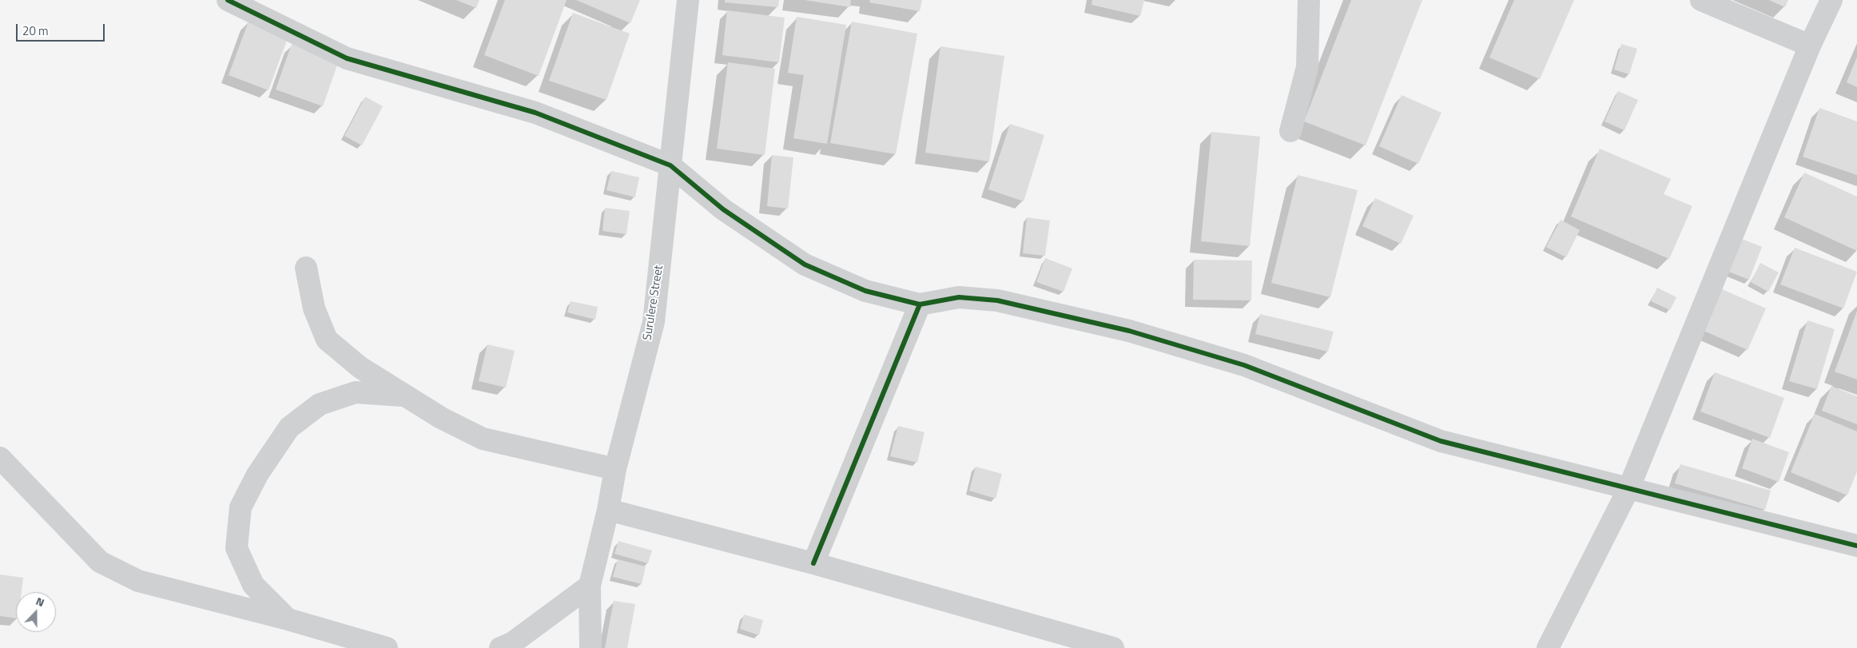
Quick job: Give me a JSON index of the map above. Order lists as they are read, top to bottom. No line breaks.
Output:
{"streets":{"street":["Surulere Street"]},"scale_bar":"20 m","north":"top"}
